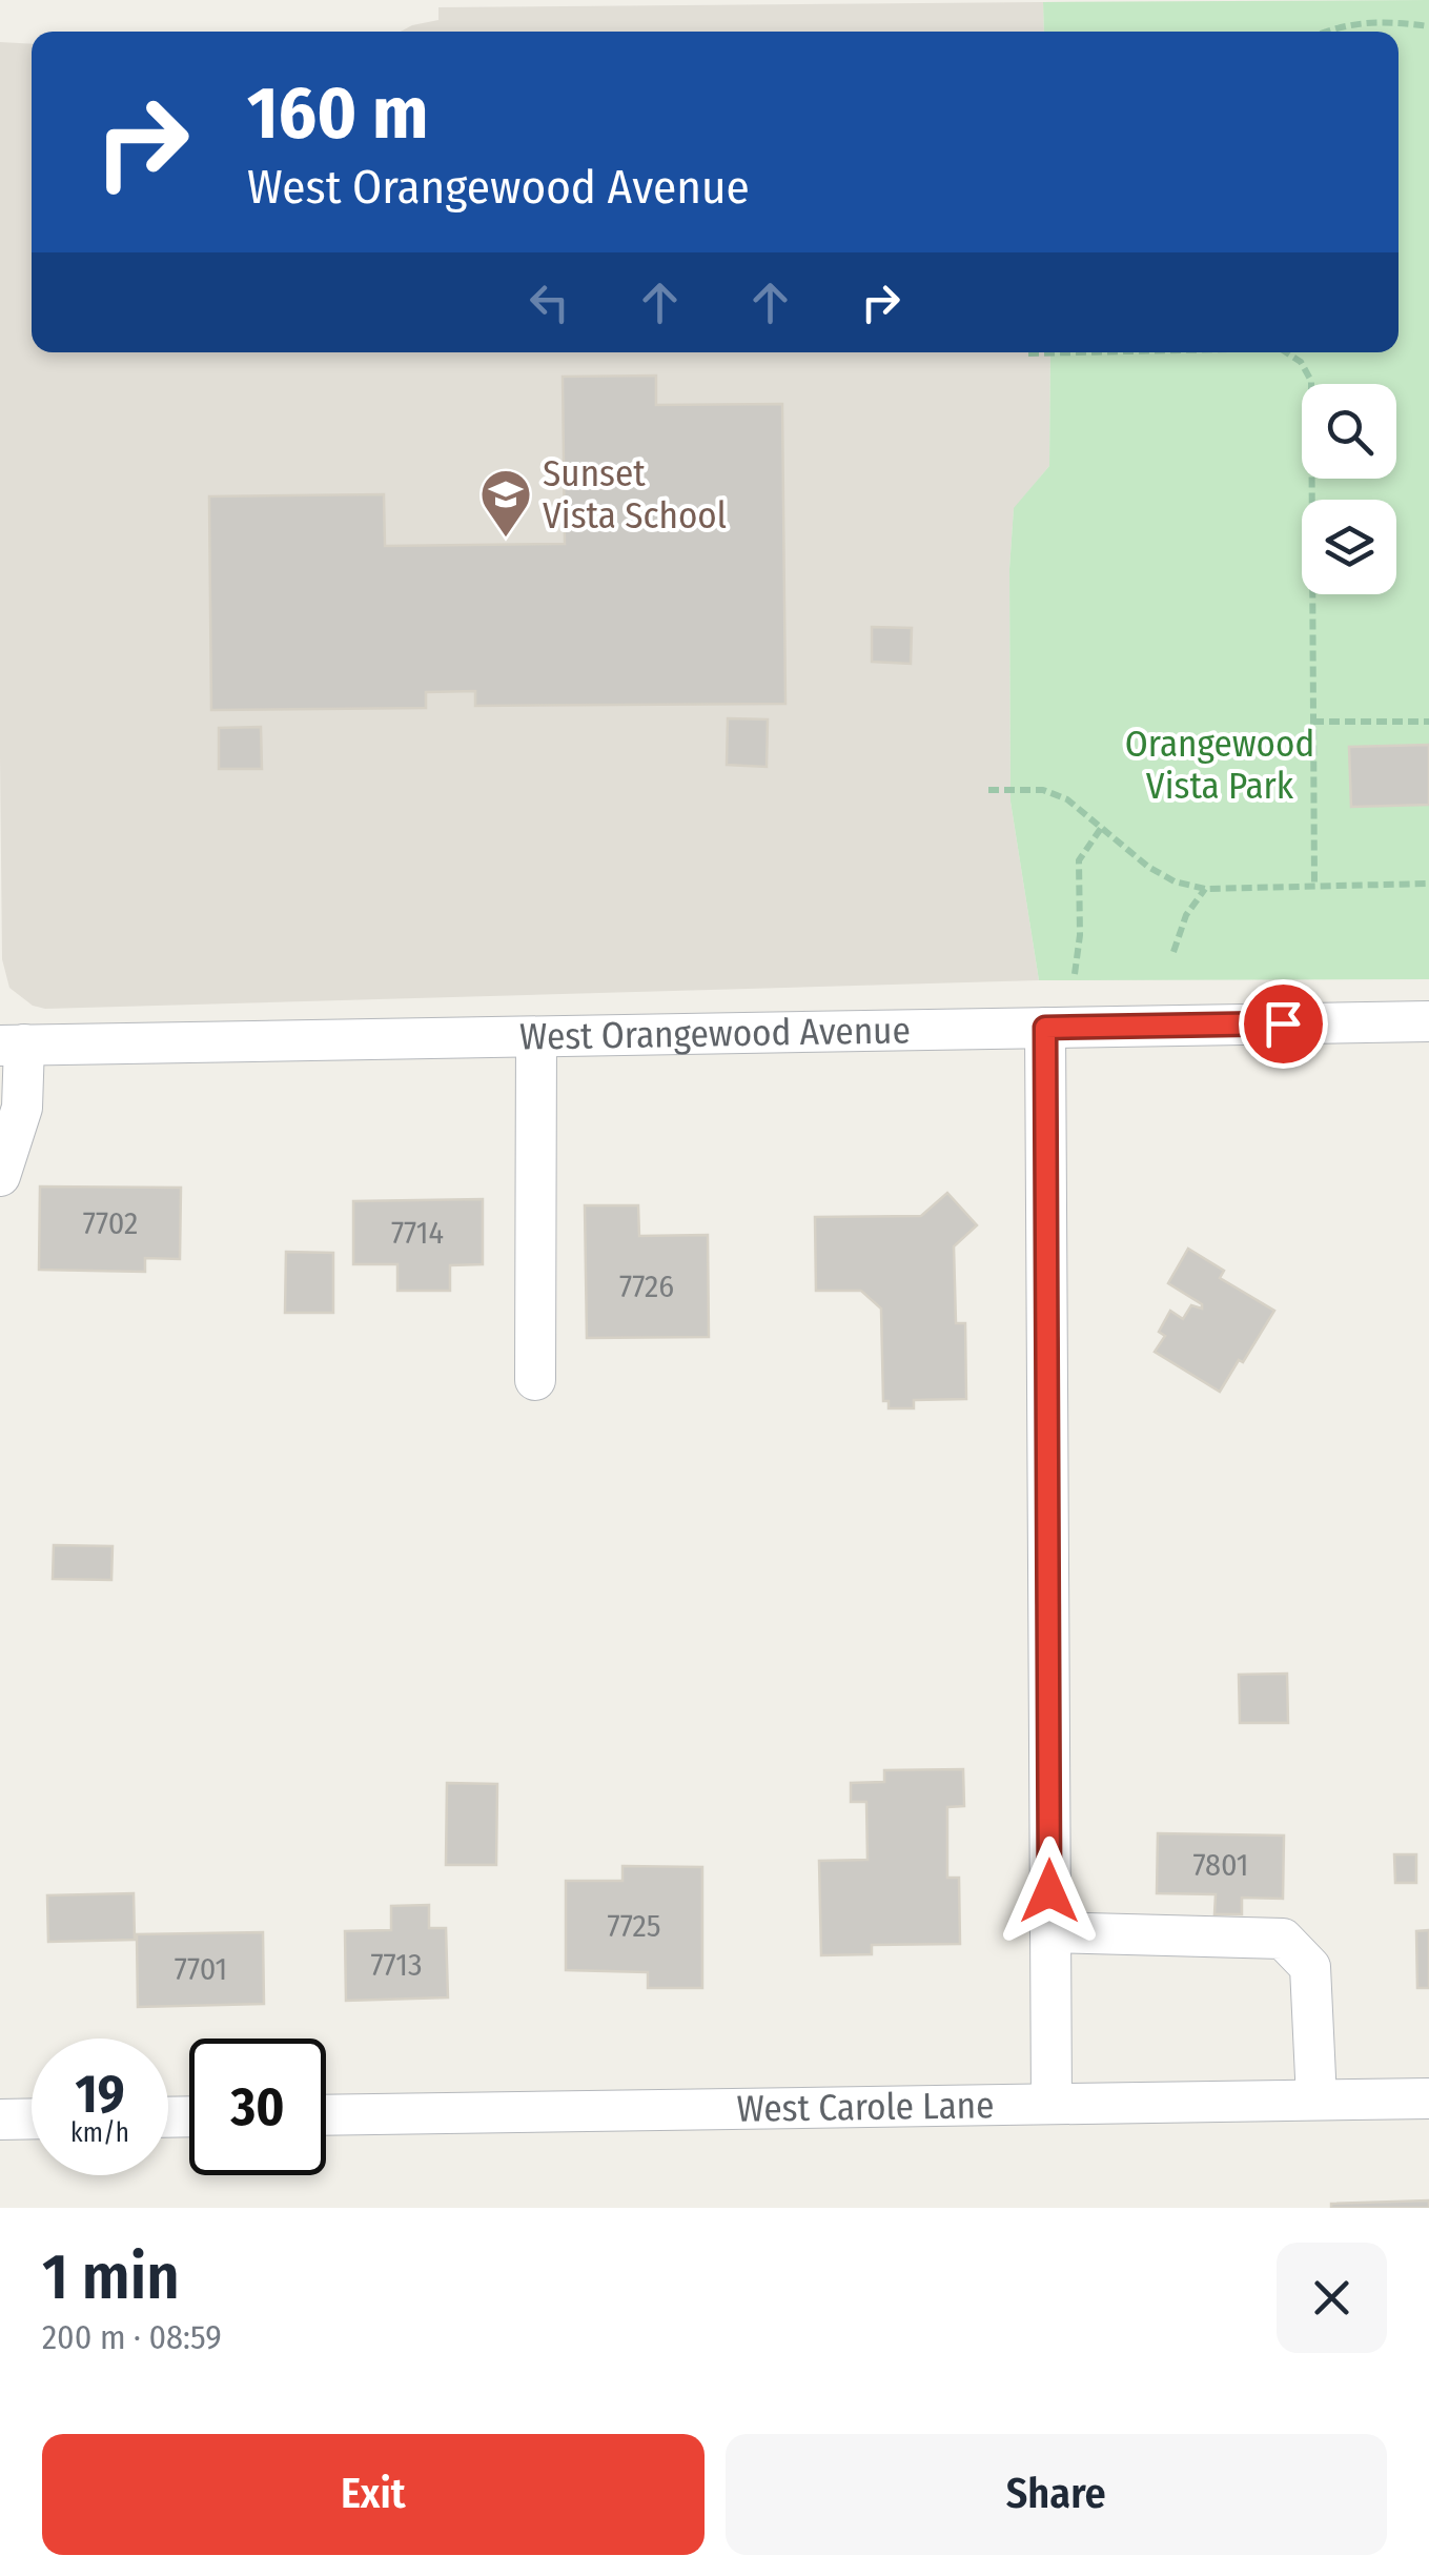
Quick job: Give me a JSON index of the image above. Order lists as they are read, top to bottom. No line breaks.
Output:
{"streets":{"street":["West Orangewood Avenue","West Carole Lane"]},"parks":["Orangewood Vista Park"],"places":{"school or university":["Sunset Vista School"]},"house_numbers":["7702","7714","7726","7801","7725","7713","7701"],"page":{"turn":["160 m","West Orangewood Avenue"],"speed":"19 km/h","limit":"30","heading":["1 min","200 m · 08:59"],"buttons":["Exit","Share"]}}
